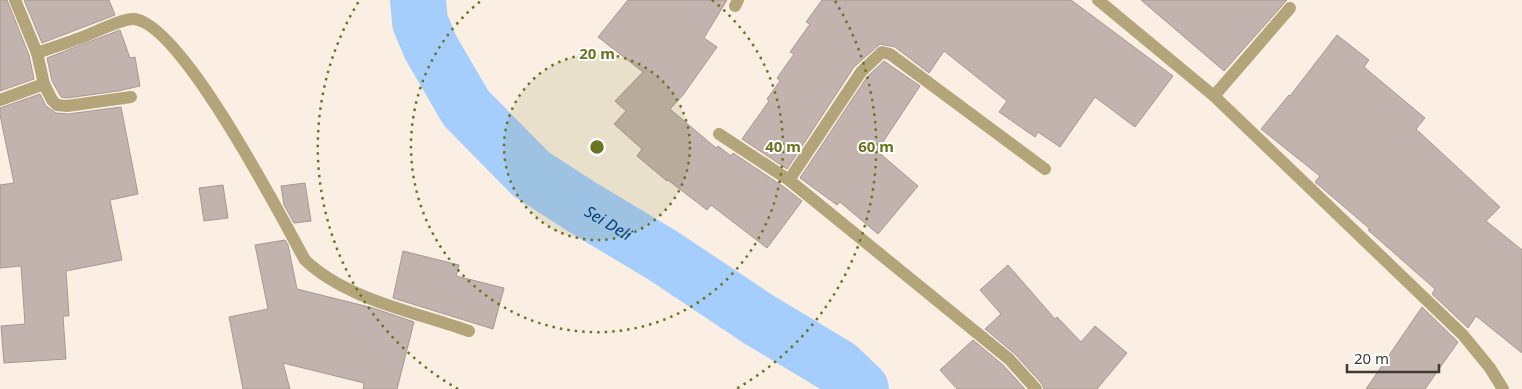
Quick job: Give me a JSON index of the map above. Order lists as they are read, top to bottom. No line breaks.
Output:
{"water":["Sei Deli"],"scale_bar":"20 m","rings":["20 m","40 m","60 m"]}
